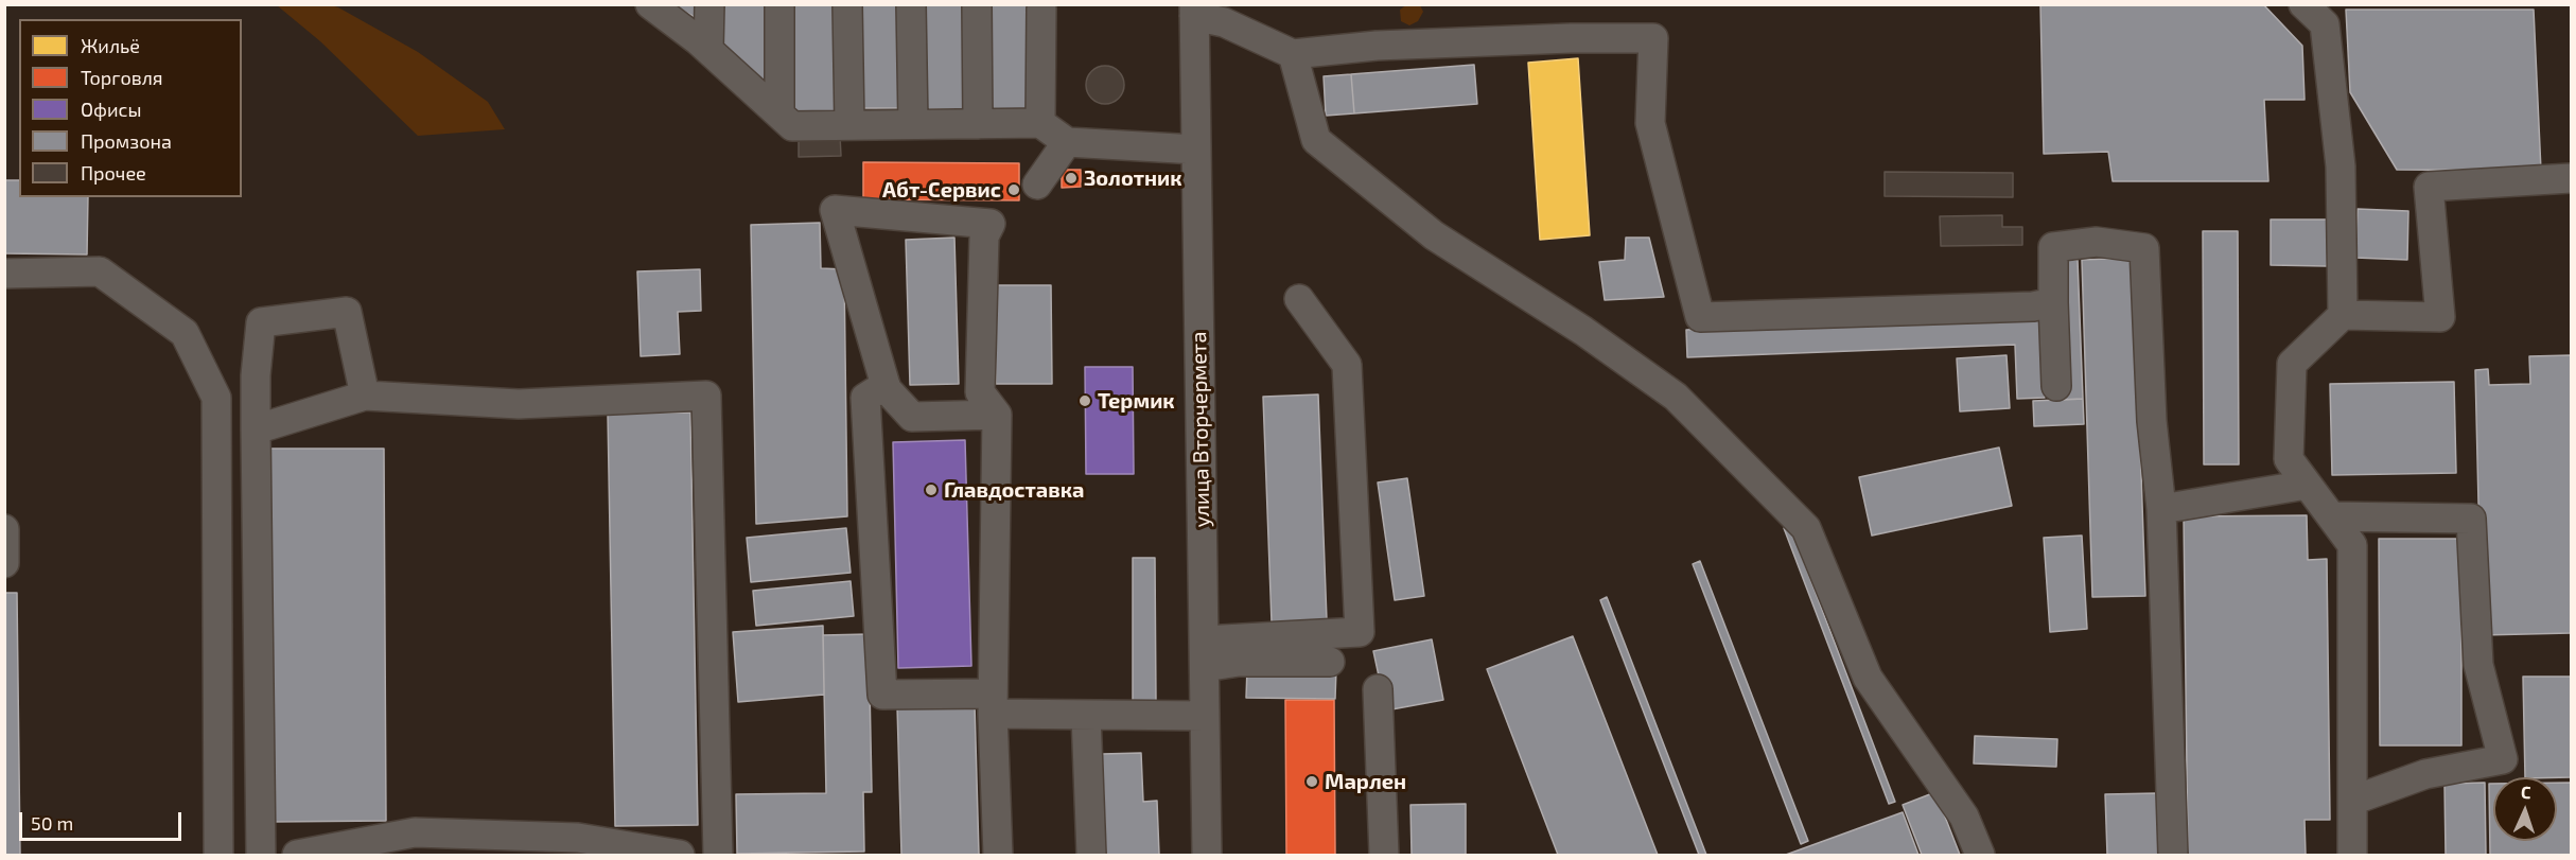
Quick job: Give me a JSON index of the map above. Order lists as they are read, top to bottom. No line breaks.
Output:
{"streets":{"street":["улица Вторчермета"]},"places":["Золотник","Абт-Сервис","Термик","Главдоставка","Марлен"],"legend":["Жильё","Торговля","Офисы","Промзона","Прочее"],"scale_bar":"50 m","north":"top"}
